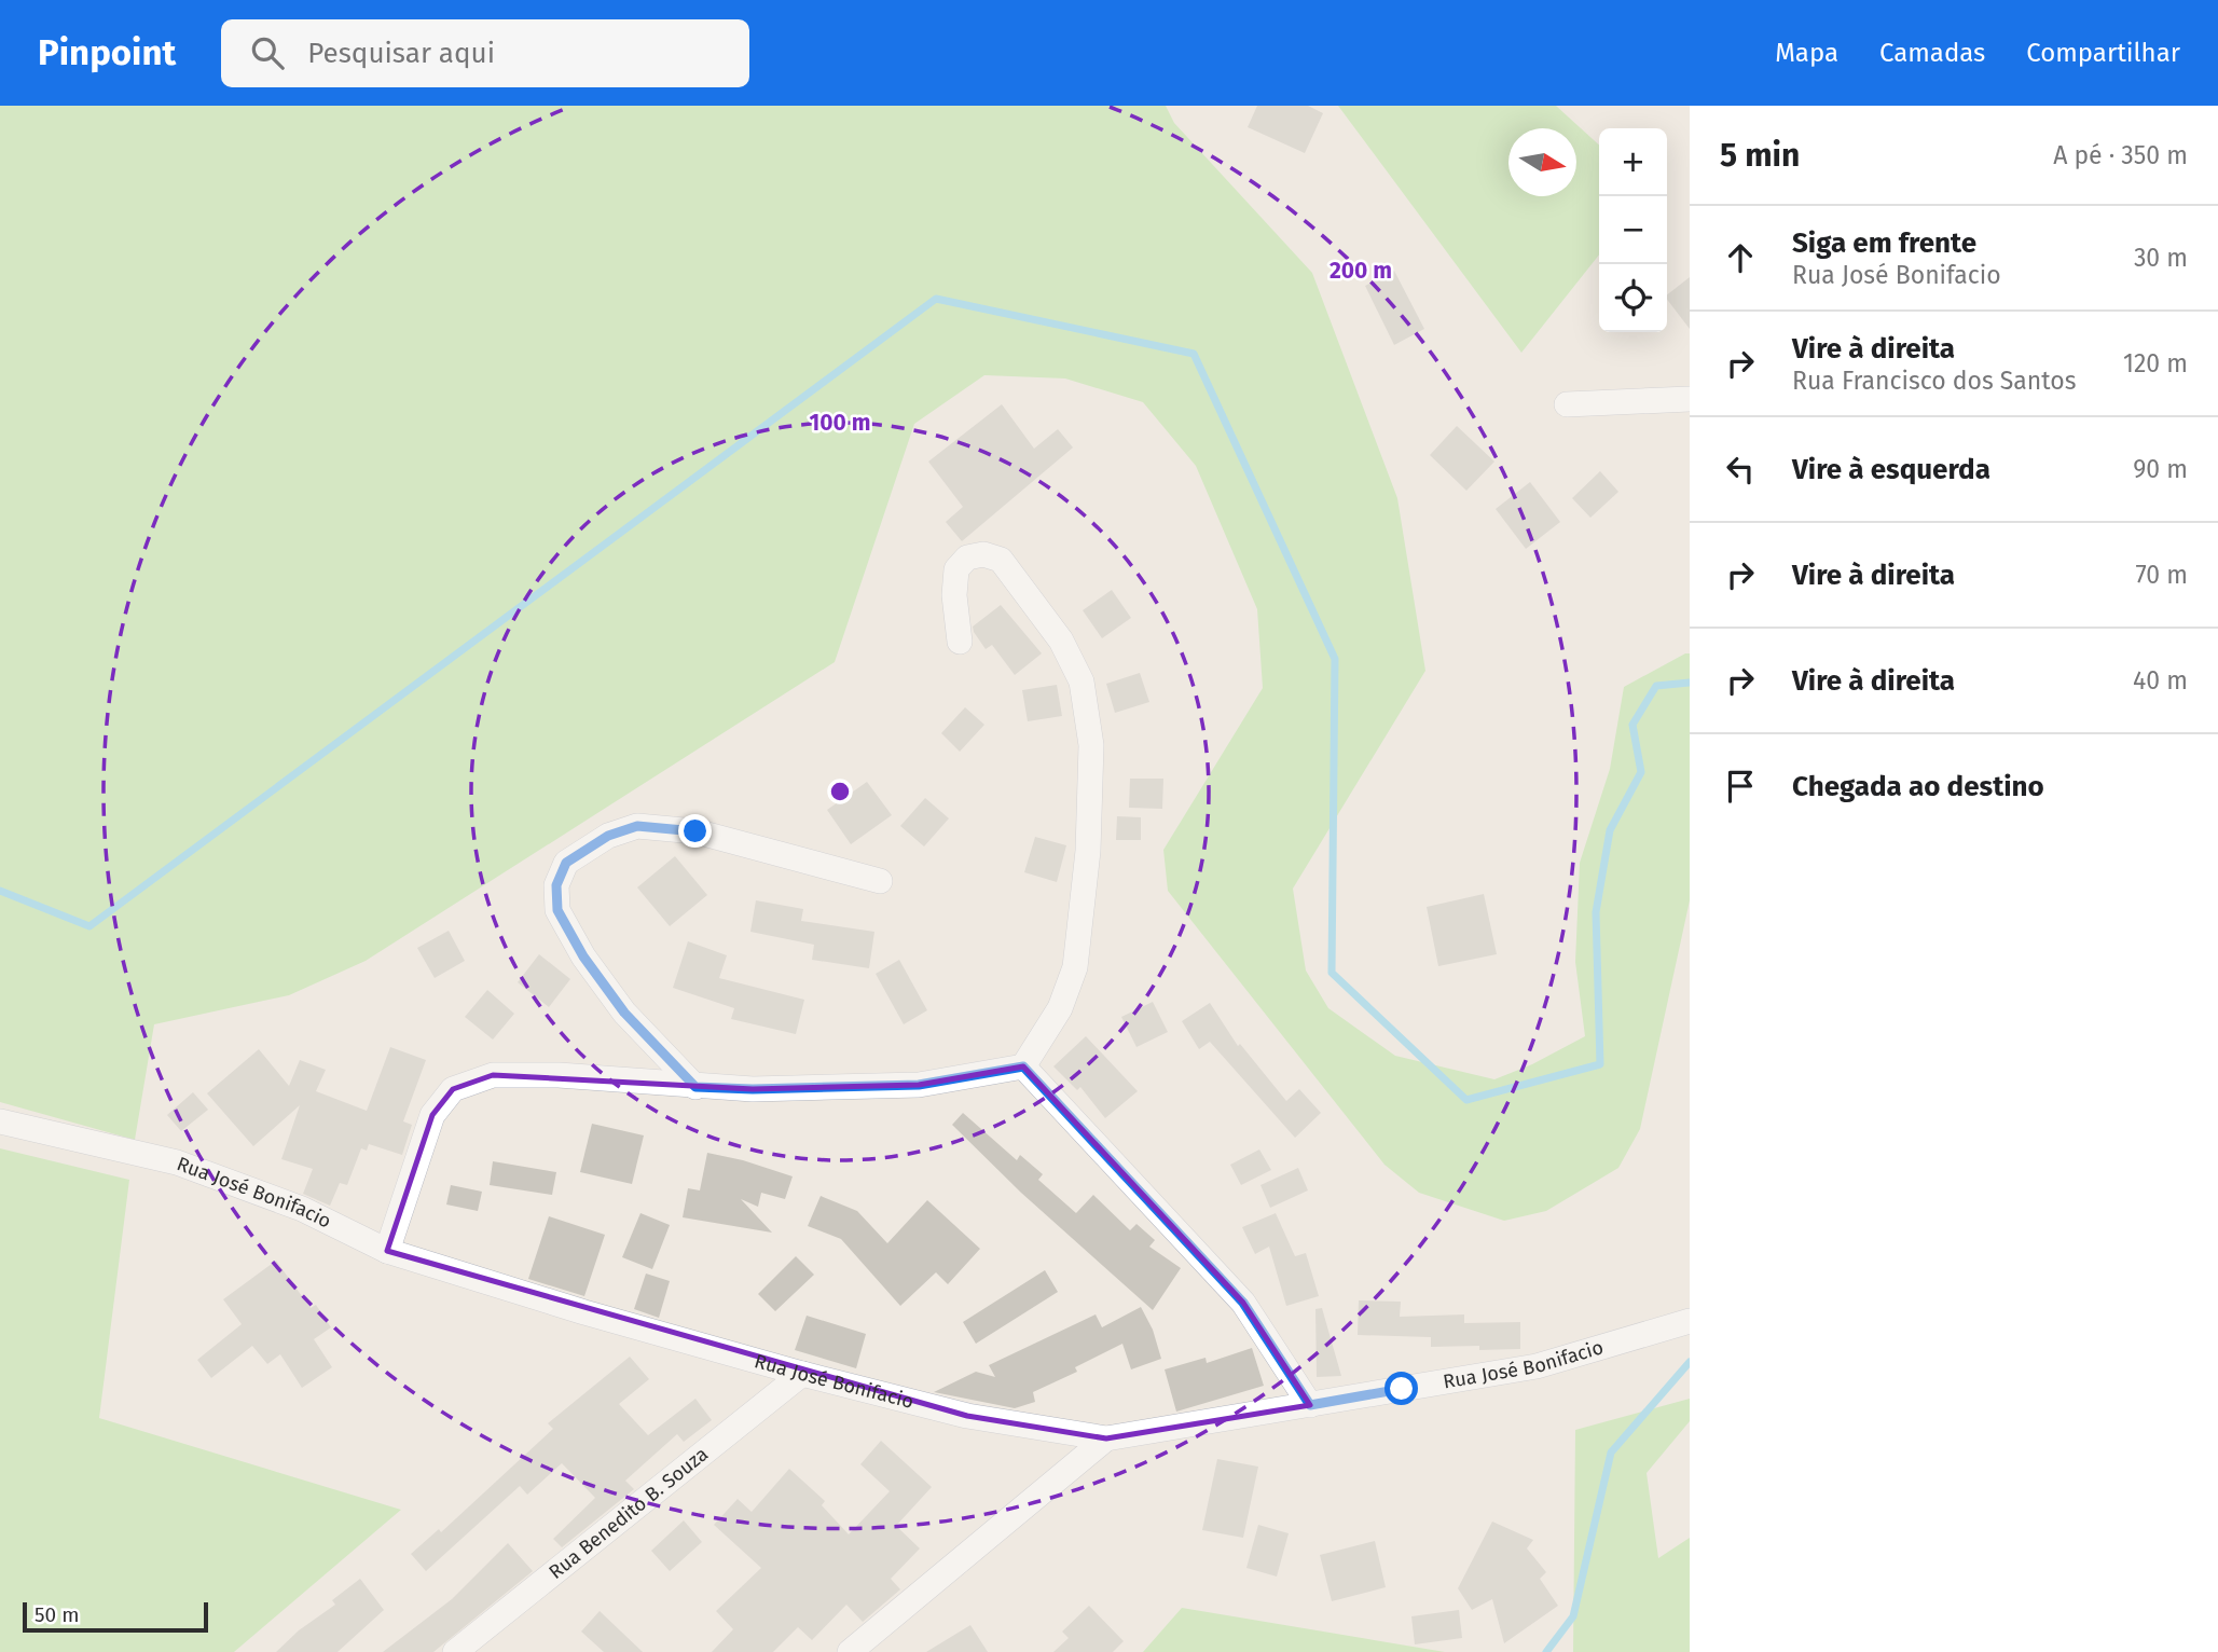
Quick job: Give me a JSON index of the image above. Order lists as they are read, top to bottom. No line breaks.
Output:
{"streets":{"street":["Rua José Bonifacio","Rua Benedito B. Souza"]},"crossings":[["Rua José Bonifacio","Rua Benedito B. Souza"]],"scale_bar":"50 m","north":"right","page":{"header":"Pinpoint","search":"Pesquisar aqui","nav":["Mapa","Camadas","Compartilhar"],"heading":["5 min","A pé · 350 m"],"map_buttons":["+","−"],"list":[["Siga em frente","Rua José Bonifacio","30 m"],["Vire à direita","Rua Francisco dos Santos","120 m"],["Vire à esquerda","90 m"],["Vire à direita","70 m"],["Vire à direita","40 m"],"Chegada ao destino"],"scale":"50 m"},"rings":["200 m","100 m"]}
